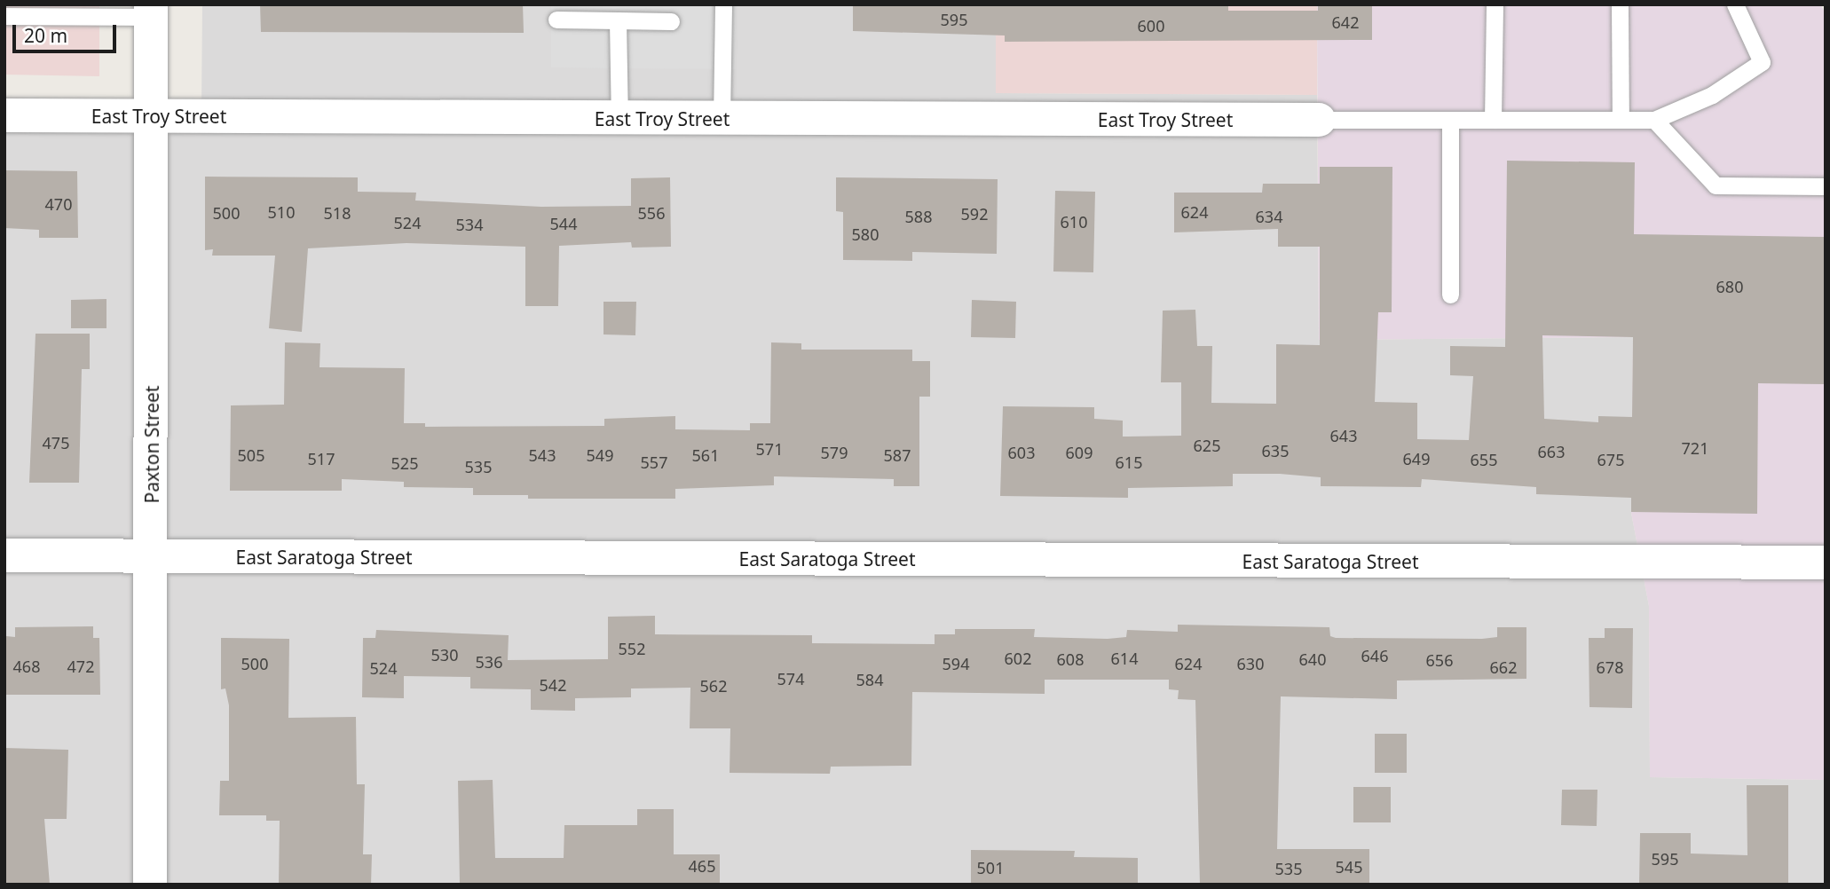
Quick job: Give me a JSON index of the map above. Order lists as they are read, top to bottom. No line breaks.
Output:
{"streets":{"street":["East Troy Street","Paxton Street","East Saratoga Street"]},"crossings":[["East Troy Street","Paxton Street"],["Paxton Street","East Saratoga Street"]],"house_numbers":["595","642","600","470","510","624","500","518","556","592","588","634","610","524","544","534","580","680","643","475","625","721","571","635","663","579","603","609","505","543","549","561","587","517","649","655","675","557","615","525","535","552","530","646","602","614","608","640","656","536","500","594","624","630","468","472","662","678","524","574","584","542","562","595","465","545","501","535"],"scale_bar":"20 m"}
